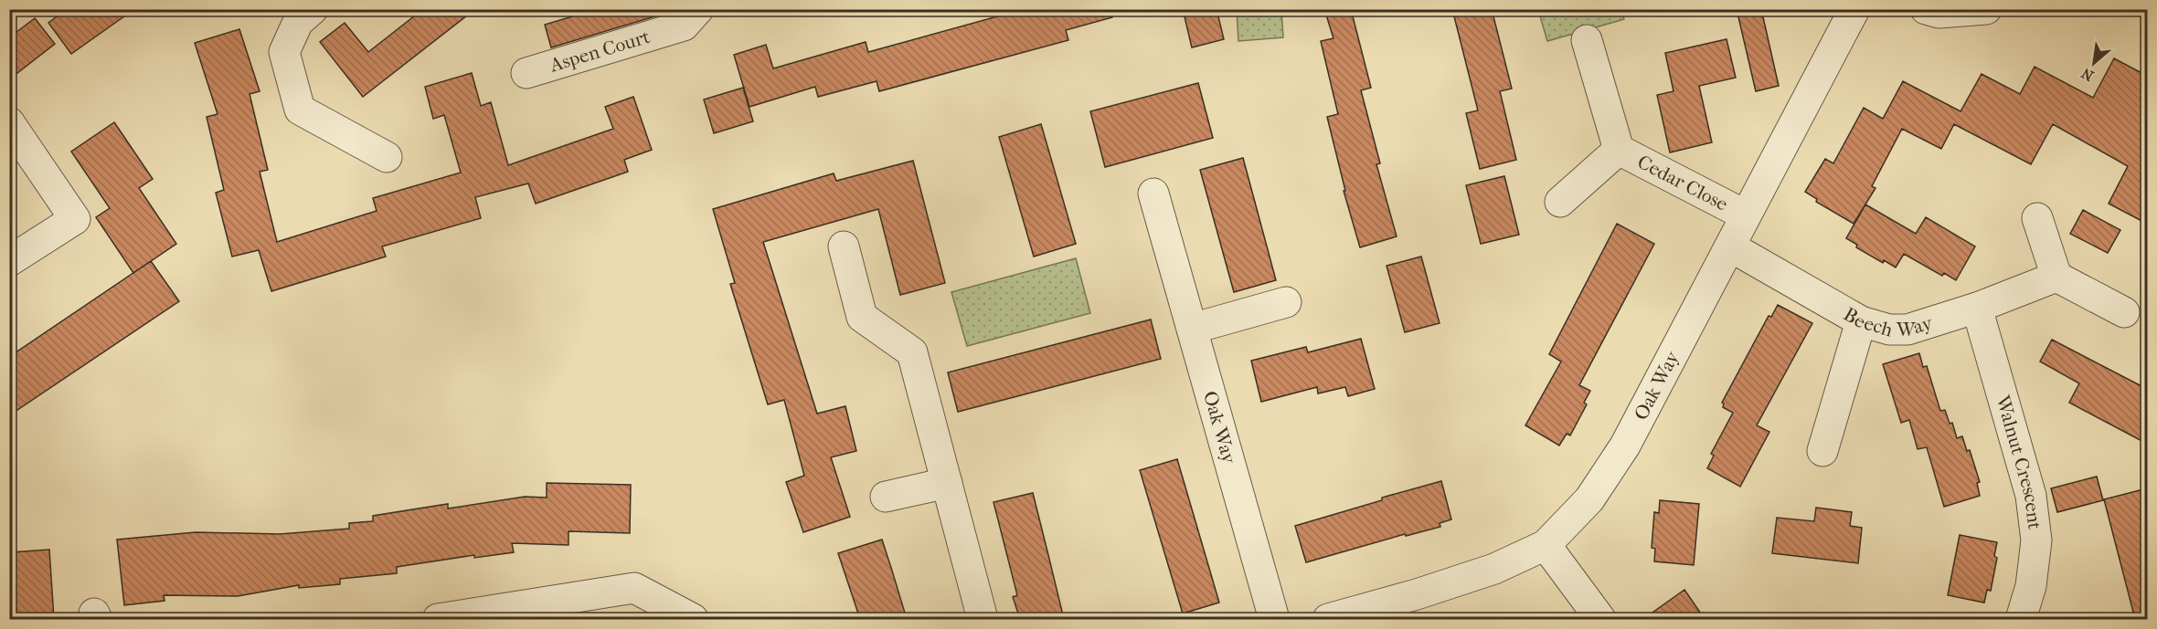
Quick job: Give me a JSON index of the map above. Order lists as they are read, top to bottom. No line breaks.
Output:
{"streets":{"street":["Aspen Court","Cedar Close","Beech Way","Oak Way","Walnut Crescent"]},"crossings":[["Cedar Close","Oak Way"],["Beech Way","Oak Way"],["Beech Way","Walnut Crescent"]],"north":"bottom left"}
